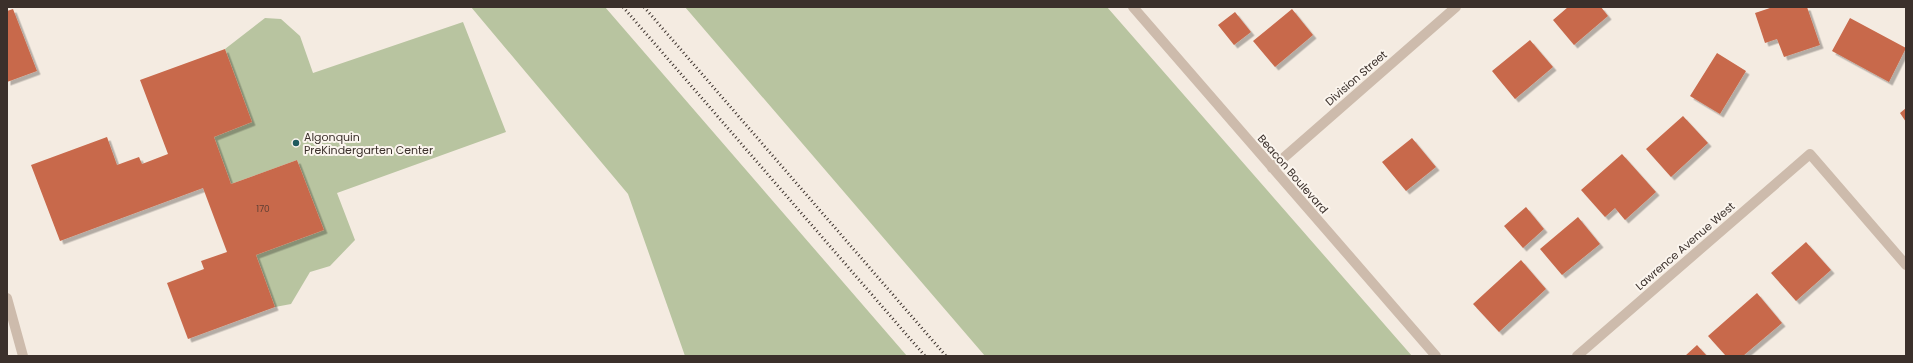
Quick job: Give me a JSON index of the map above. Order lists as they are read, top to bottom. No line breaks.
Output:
{"streets":{"street":["Division Street","Beacon Boulevard","Lawrence Avenue West"]},"crossings":[["Division Street","Beacon Boulevard"]],"places":["Algonquin PreKindergarten Center"],"house_numbers":["170"]}
